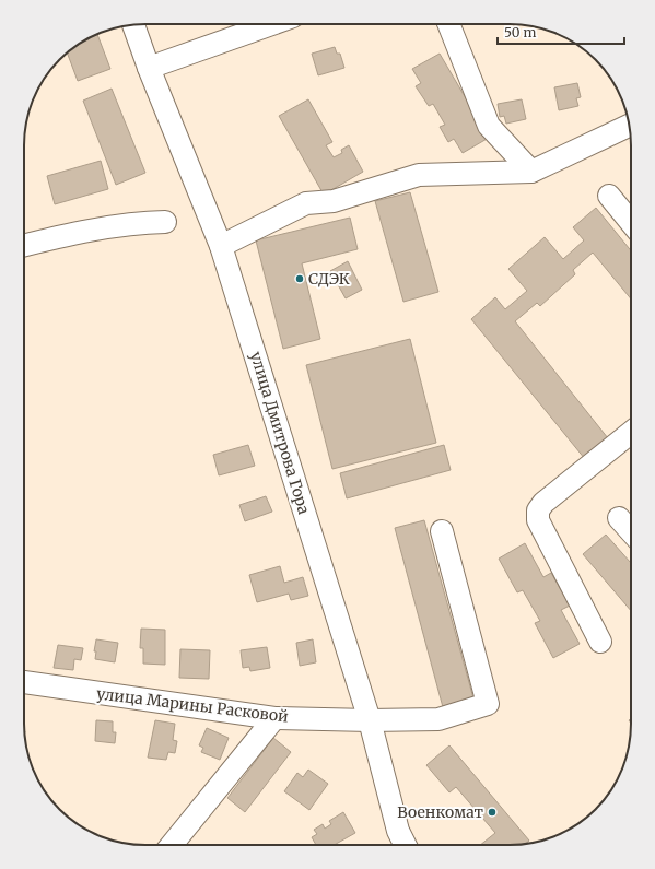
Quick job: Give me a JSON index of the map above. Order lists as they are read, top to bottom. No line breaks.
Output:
{"streets":{"street":["улица Дмитрова Гора","улица Марины Расковой"]},"crossings":[["улица Дмитрова Гора","улица Марины Расковой"]],"places":["СДЭК","Военкомат"],"scale_bar":"50 m"}
